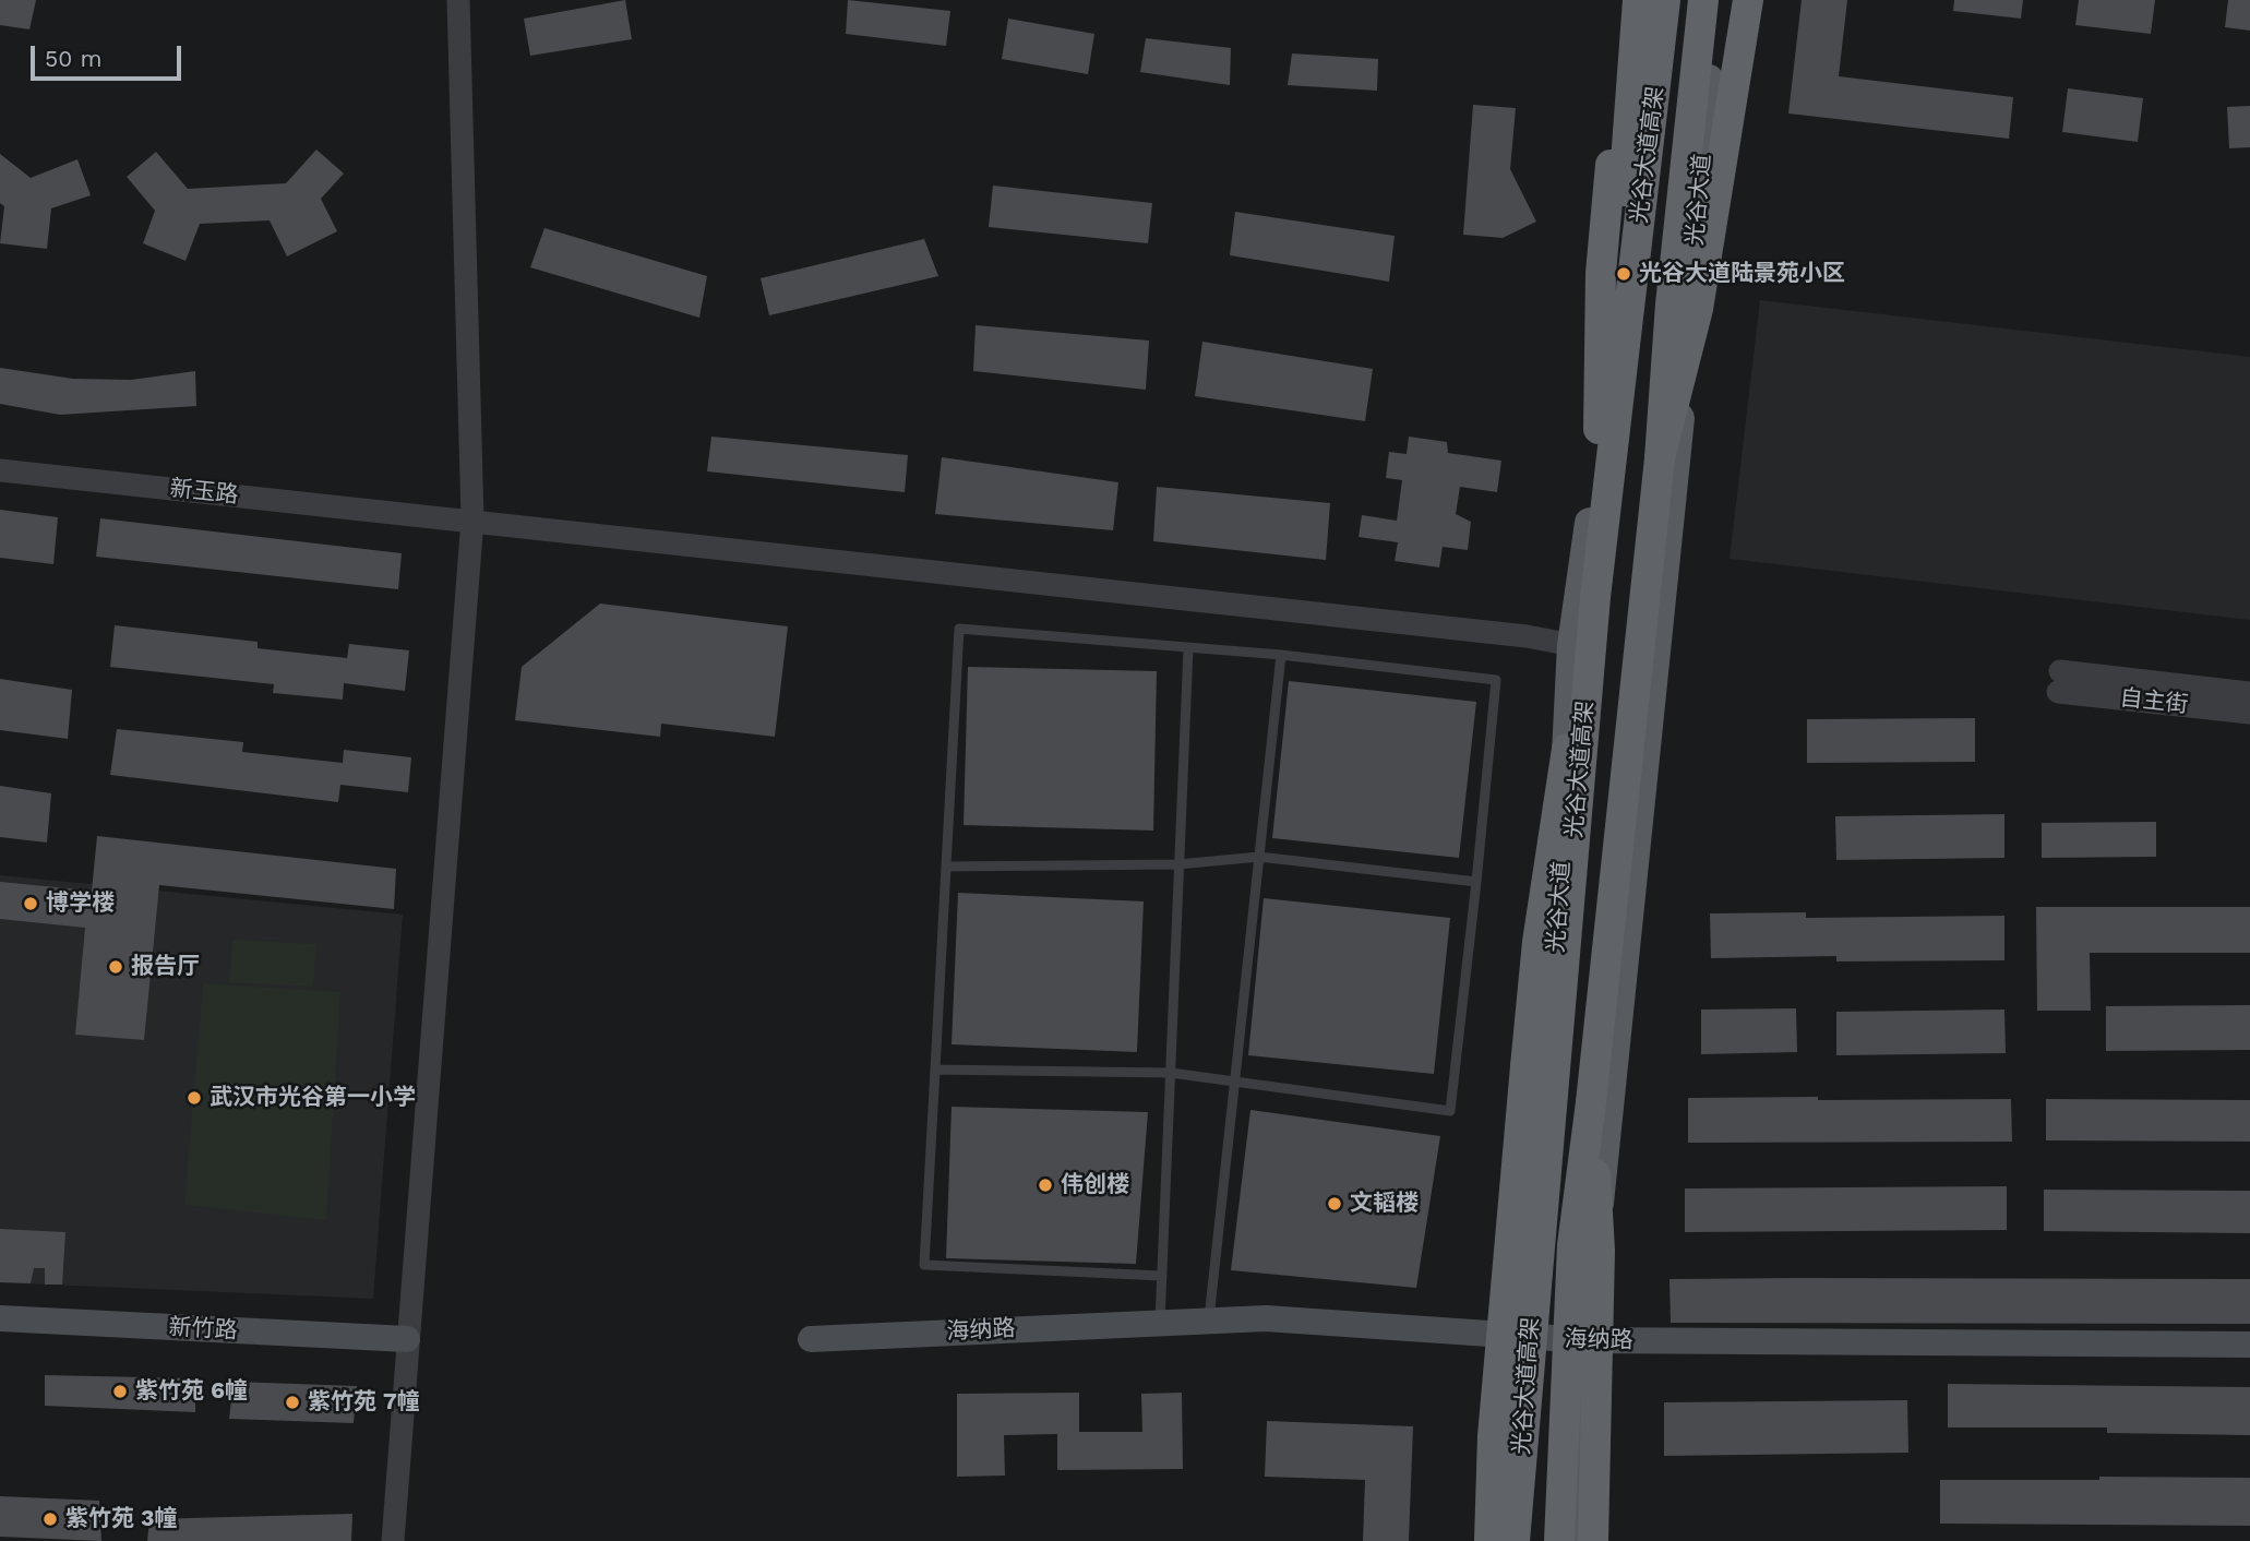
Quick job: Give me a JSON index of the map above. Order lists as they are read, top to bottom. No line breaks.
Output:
{"streets":{"highway":["光谷大道高架"],"main road":["光谷大道","新竹路","海纳路"],"street":["新玉路","自主街"]},"crossings":[["光谷大道高架","光谷大道"],["光谷大道","新玉路"],["光谷大道","海纳路"]],"places":["光谷大道陆景苑小区","博学楼","报告厅","武汉市光谷第一小学","伟创楼","文韬楼","紫竹苑 6幢","紫竹苑 7幢","紫竹苑 3幢"],"scale_bar":"50 m"}
